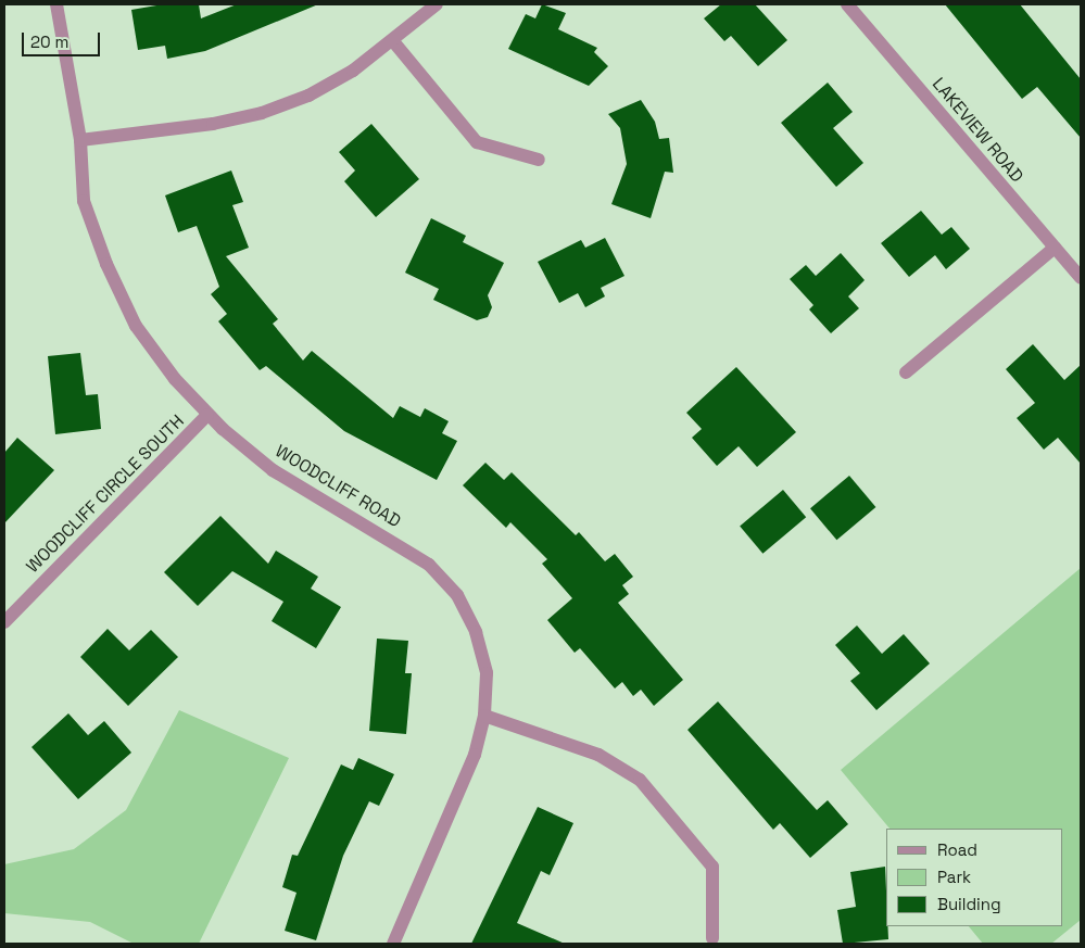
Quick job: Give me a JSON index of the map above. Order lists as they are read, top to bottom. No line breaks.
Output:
{"streets":{"street":["LAKEVIEW ROAD","WOODCLIFF ROAD","WOODCLIFF CIRCLE SOUTH"]},"crossings":[["WOODCLIFF ROAD","WOODCLIFF CIRCLE SOUTH"]],"legend":["Road","Park","Building"],"scale_bar":"20 m"}
